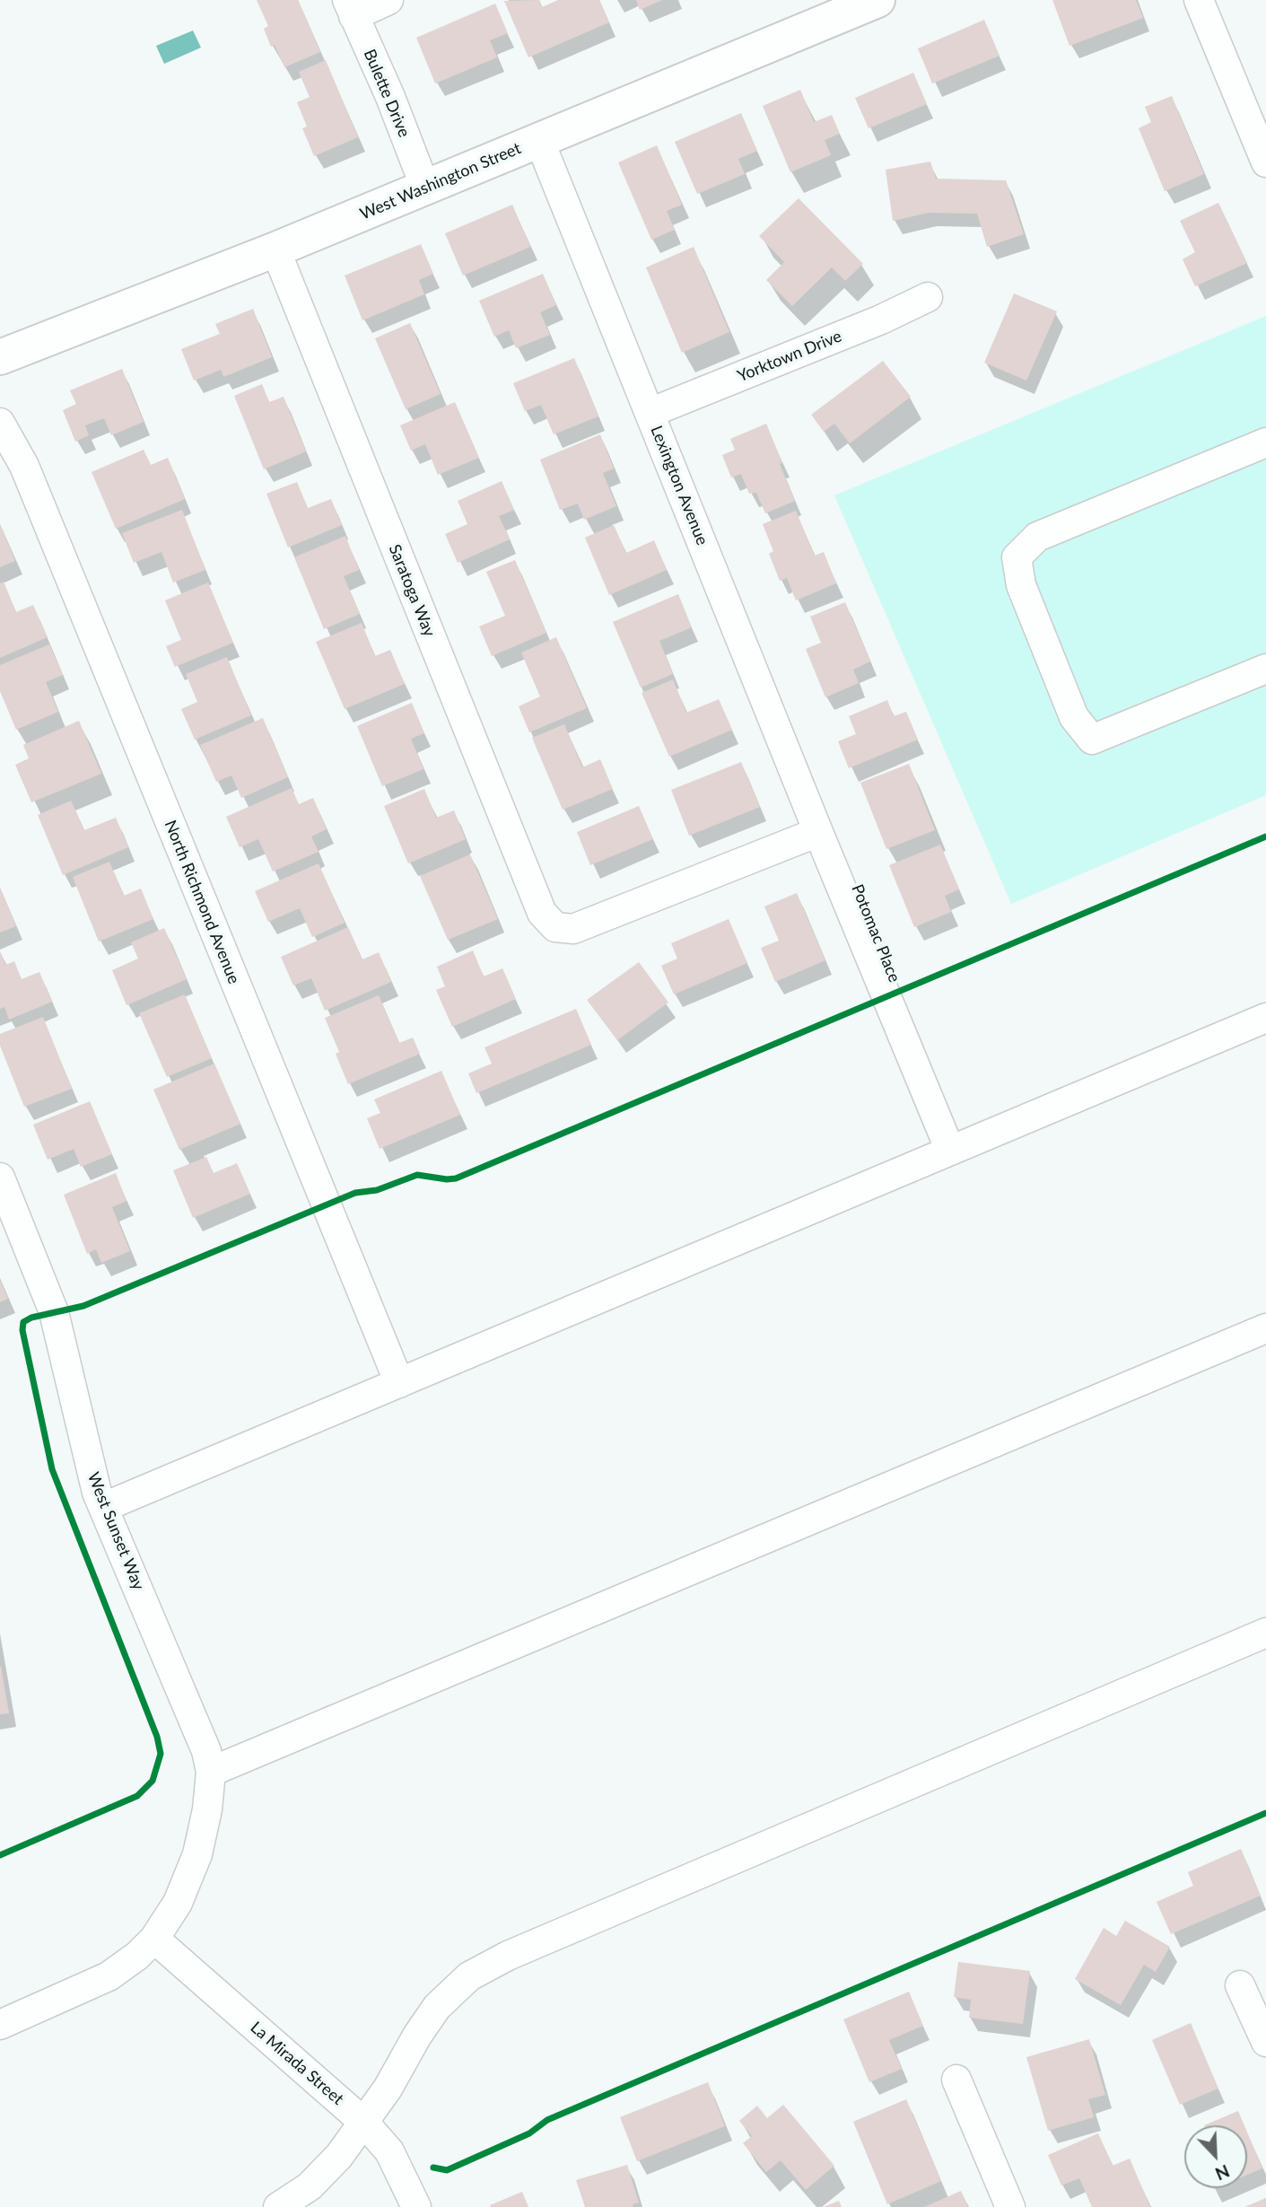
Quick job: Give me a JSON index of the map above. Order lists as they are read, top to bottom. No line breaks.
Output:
{"streets":{"street":["Bulette Drive","West Washington Street","Yorktown Drive","Lexington Avenue","Saratoga Way","North Richmond Avenue","Potomac Place","West Sunset Way","La Mirada Street"]},"crossings":[["Bulette Drive","West Washington Street"],["West Washington Street","Lexington Avenue"],["West Washington Street","Saratoga Way"],["Yorktown Drive","Lexington Avenue"],["Lexington Avenue","Saratoga Way"],["Lexington Avenue","Potomac Place"],["Saratoga Way","Potomac Place"]],"north":"bottom right"}
